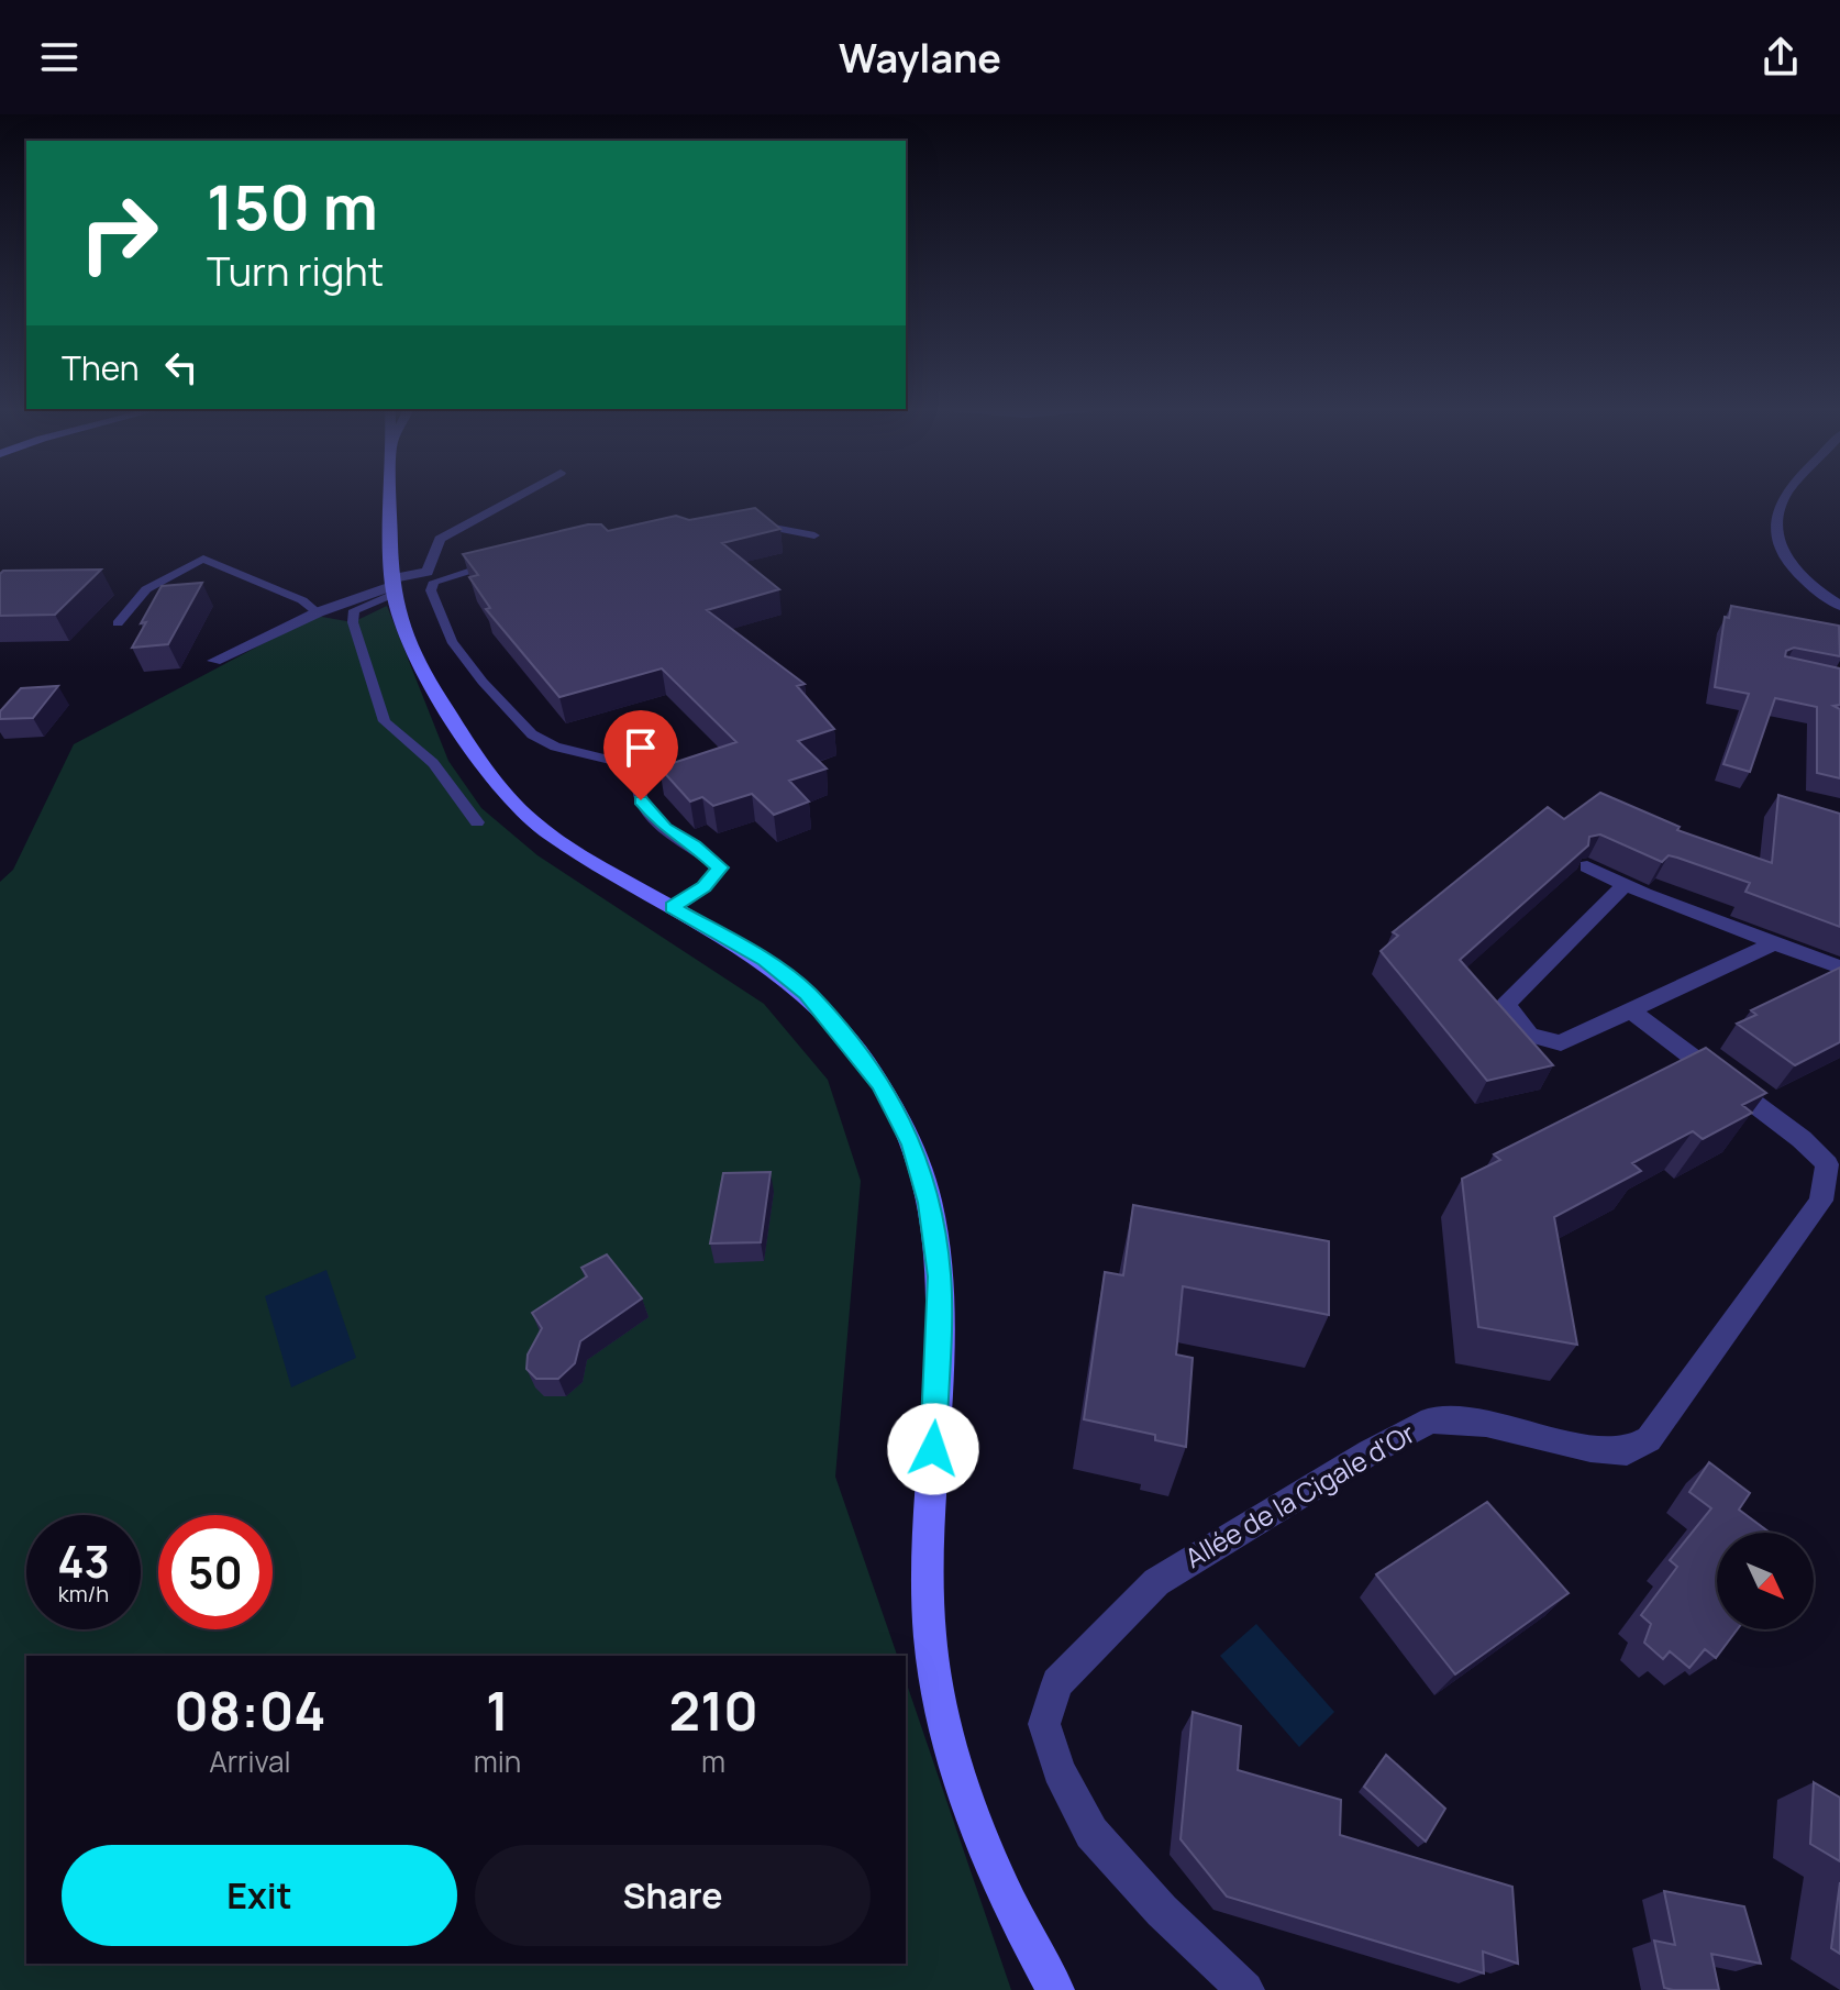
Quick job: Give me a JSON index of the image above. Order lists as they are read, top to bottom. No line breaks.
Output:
{"streets":{"street":["Allée de la Cigale d'Or"]},"north":"bottom right","page":{"header":"Waylane","turn":["150 m","Turn right"],"then":"Then","speed":"43 km/h","limit":"50","eta":["08:04","Arrival","1","min","210","m"],"buttons":["Exit","Share"]}}
